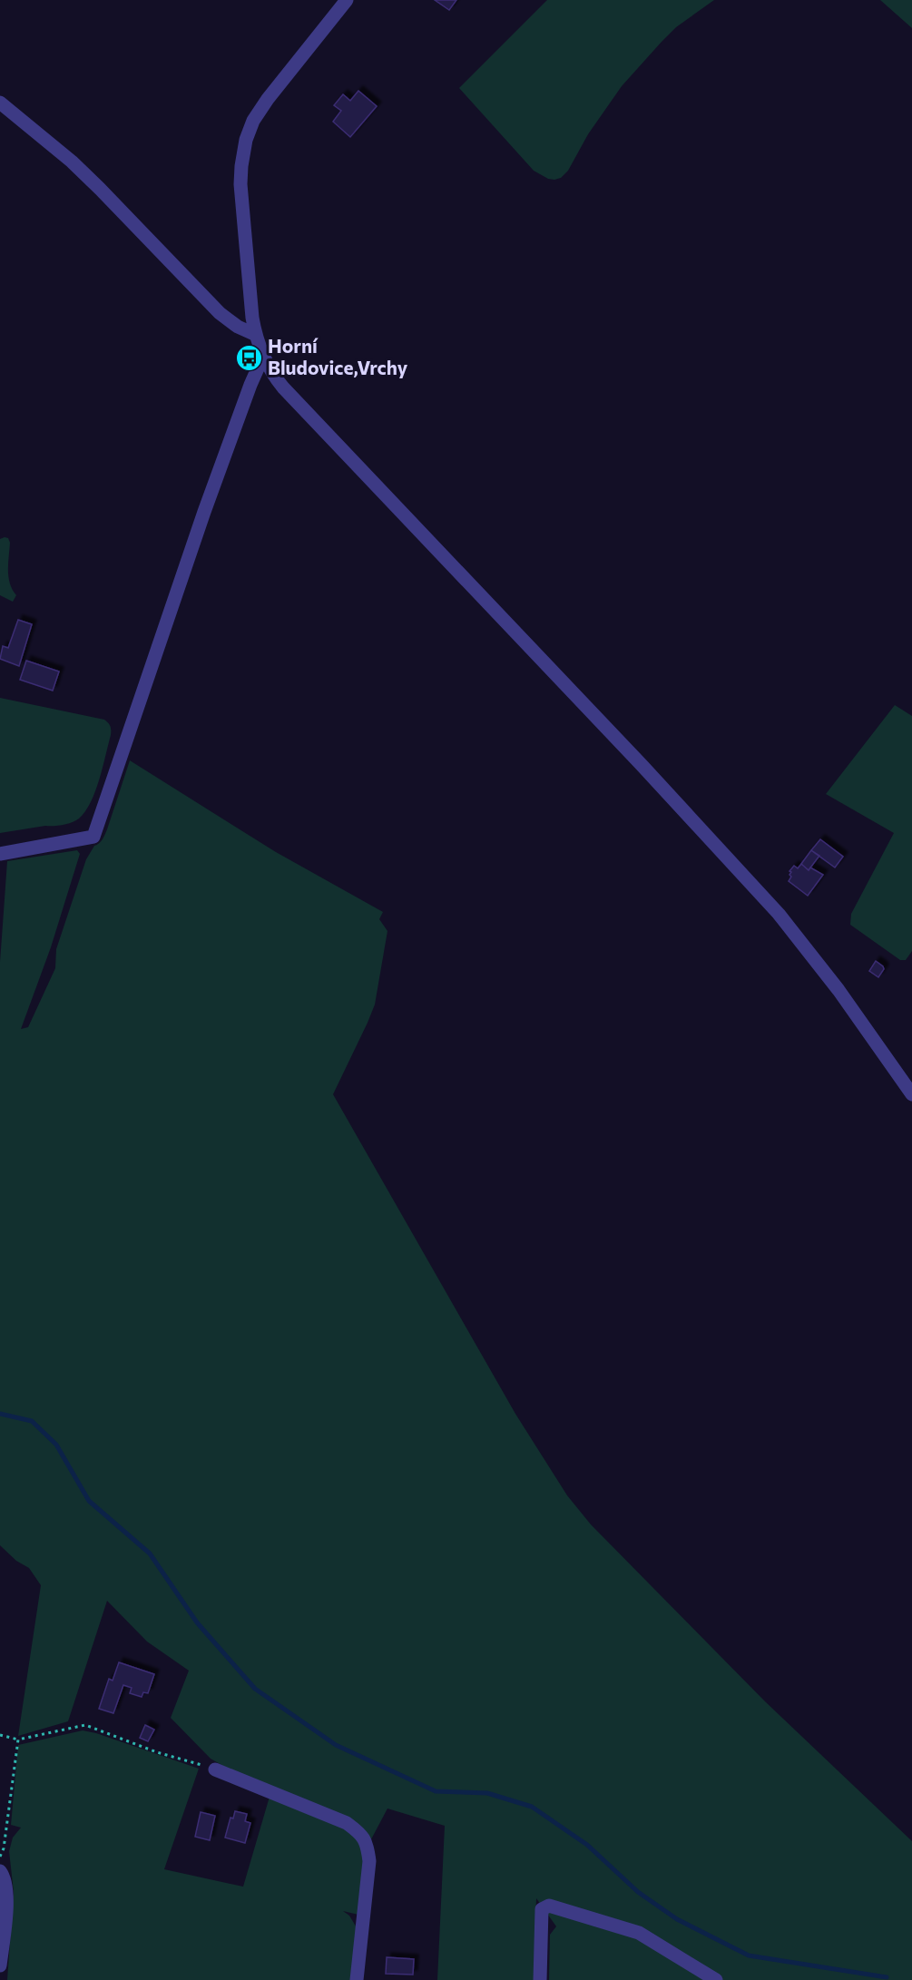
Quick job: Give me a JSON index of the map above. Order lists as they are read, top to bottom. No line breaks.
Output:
{"places":{"bus stop":["Horní Bludovice,Vrchy"]}}
